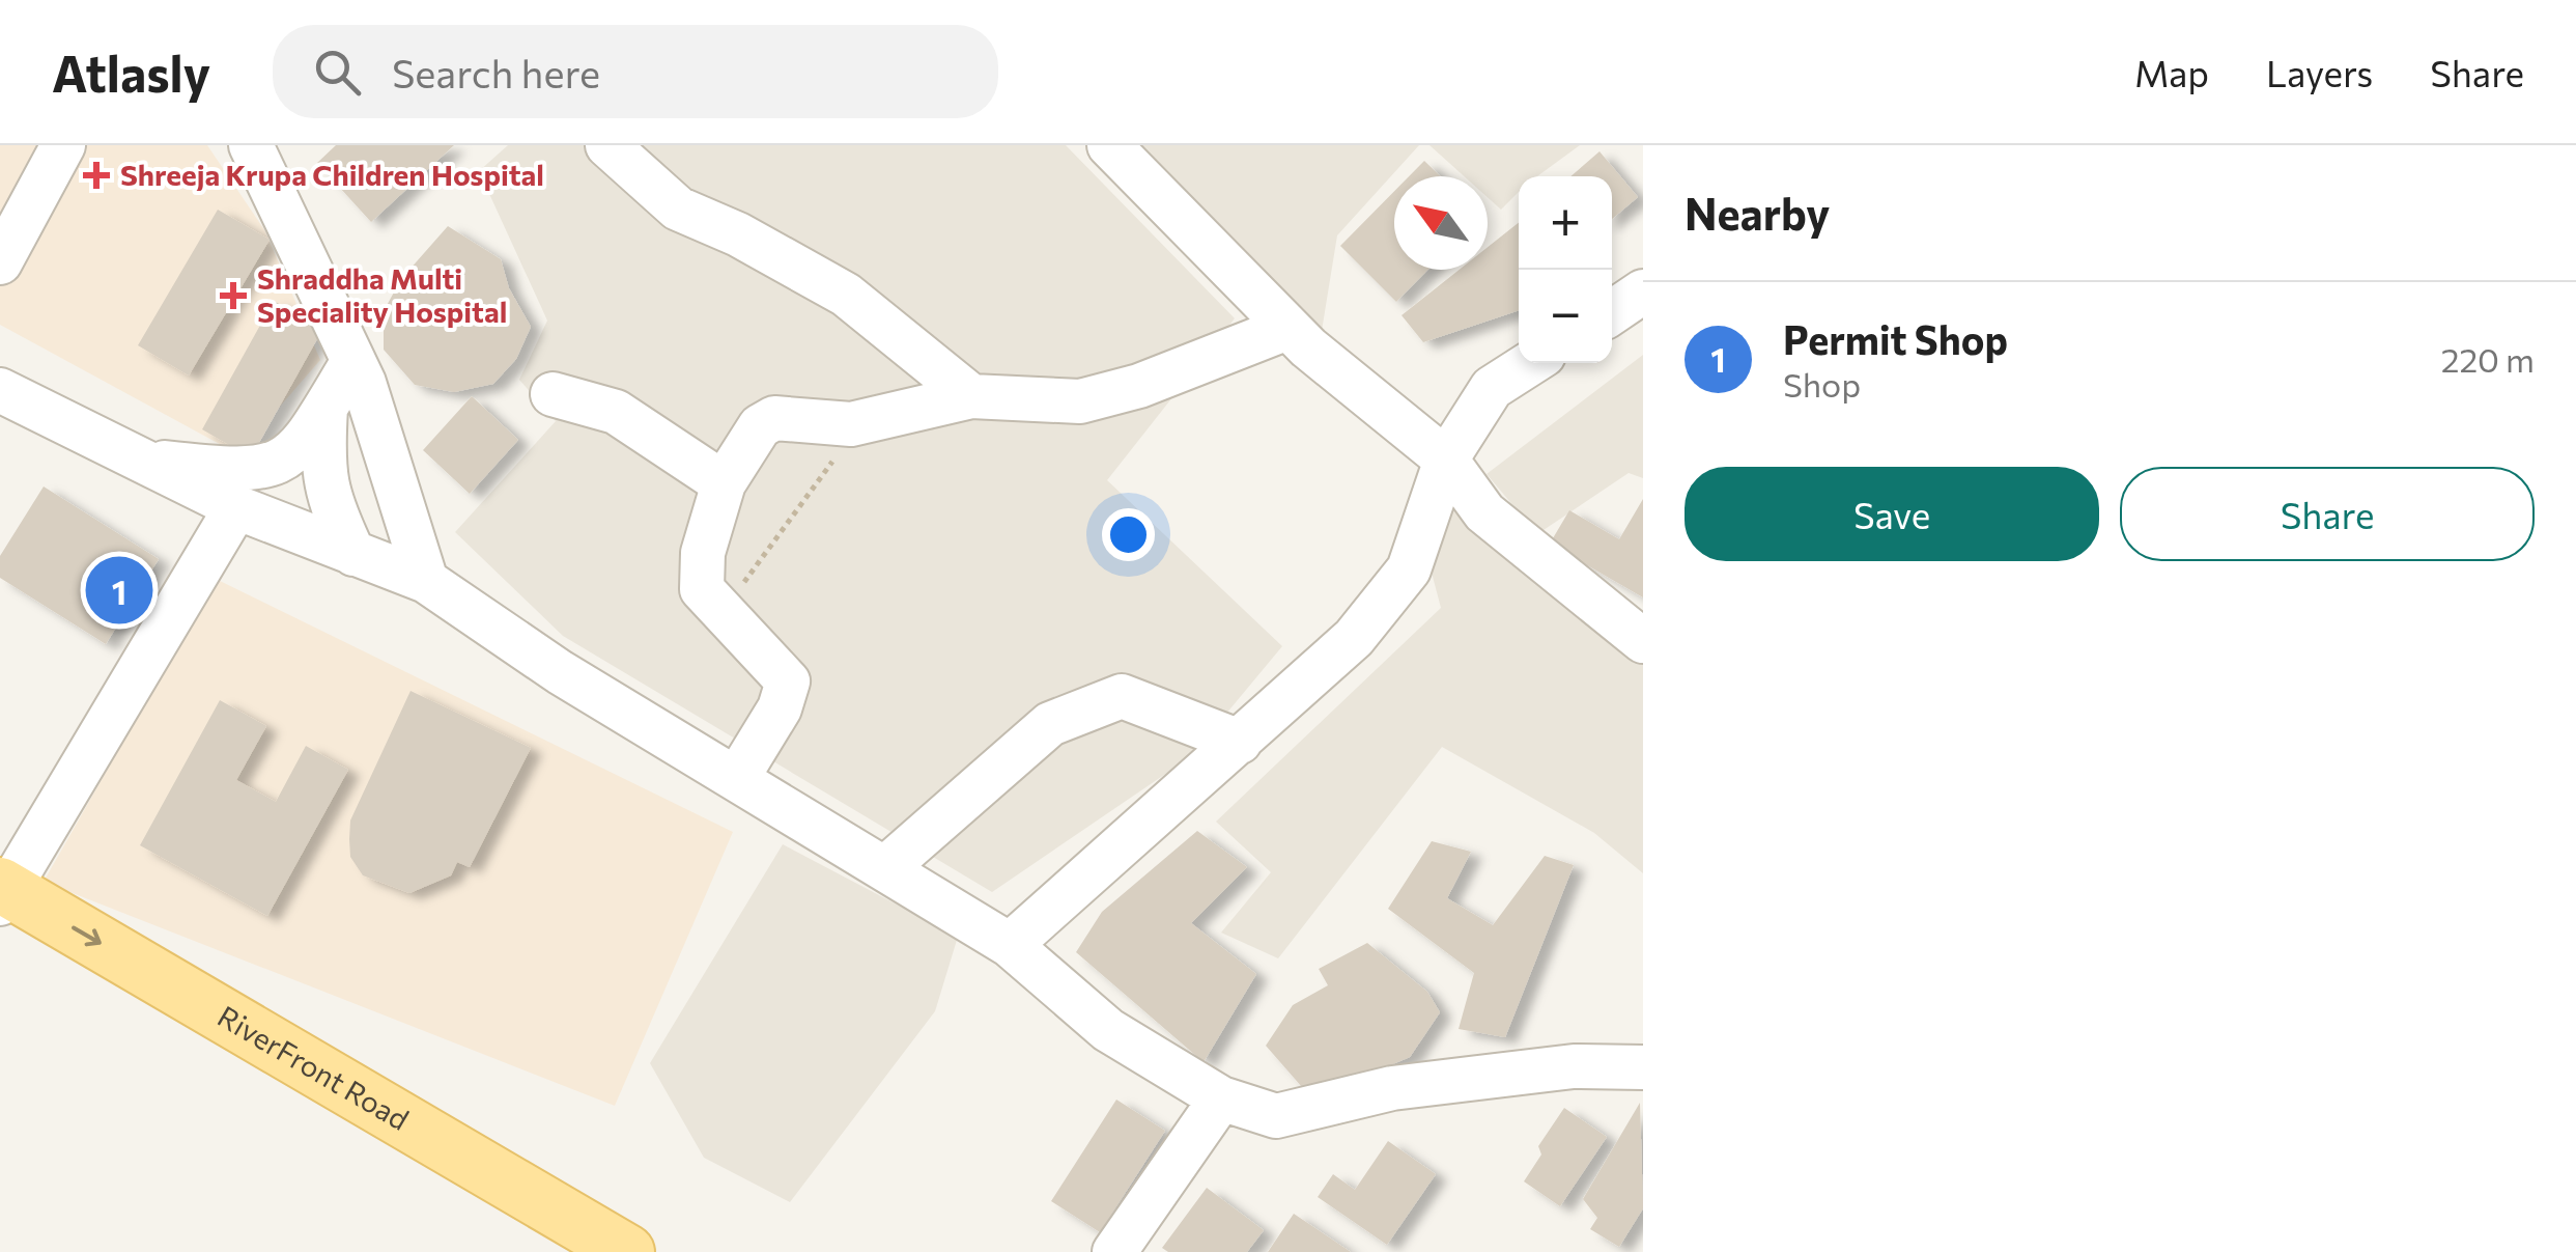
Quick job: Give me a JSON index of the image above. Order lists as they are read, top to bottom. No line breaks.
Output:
{"streets":{"main road":["RiverFront Road"]},"places":{"health":["Shreeja Krupa Children Hospital","Shraddha Multi Speciality Hospital"]},"north":"top left","page":{"header":"Atlasly","search":"Search here","nav":["Map","Layers","Share"],"heading":"Nearby","map_buttons":["+","−"],"list":[{"mark":"1","name":"Permit Shop","note":"Shop","value":"220 m"}],"buttons":["Save","Share"],"pins":"1"}}
